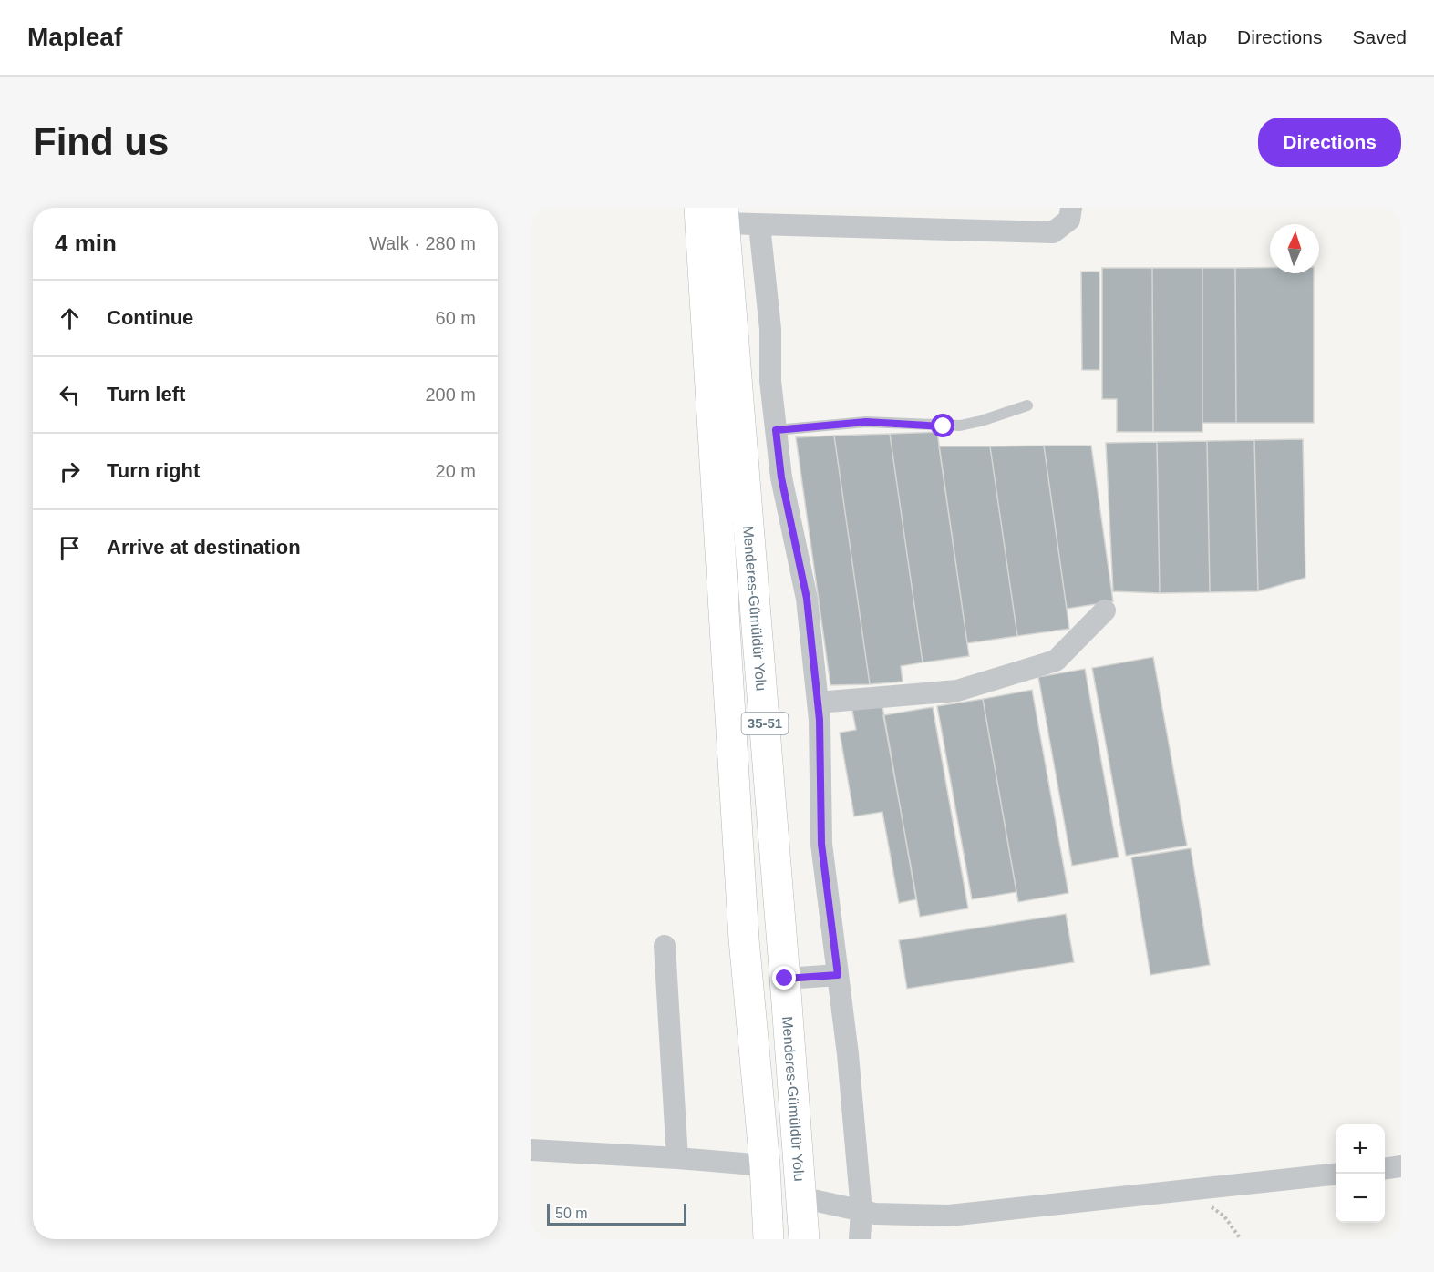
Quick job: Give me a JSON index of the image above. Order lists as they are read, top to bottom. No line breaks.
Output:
{"streets":{"main road":["Menderes-Gümüldür Yolu","35-51"]},"scale_bar":"50 m","north":"top","page":{"header":"Mapleaf","nav":["Map","Directions","Saved"],"buttons":"Directions","title":"Find us","heading":["4 min","Walk · 280 m"],"list":[["Continue","60 m"],["Turn left","200 m"],["Turn right","20 m"],"Arrive at destination"],"map_buttons":["+","−"],"scale":"50 m"}}
